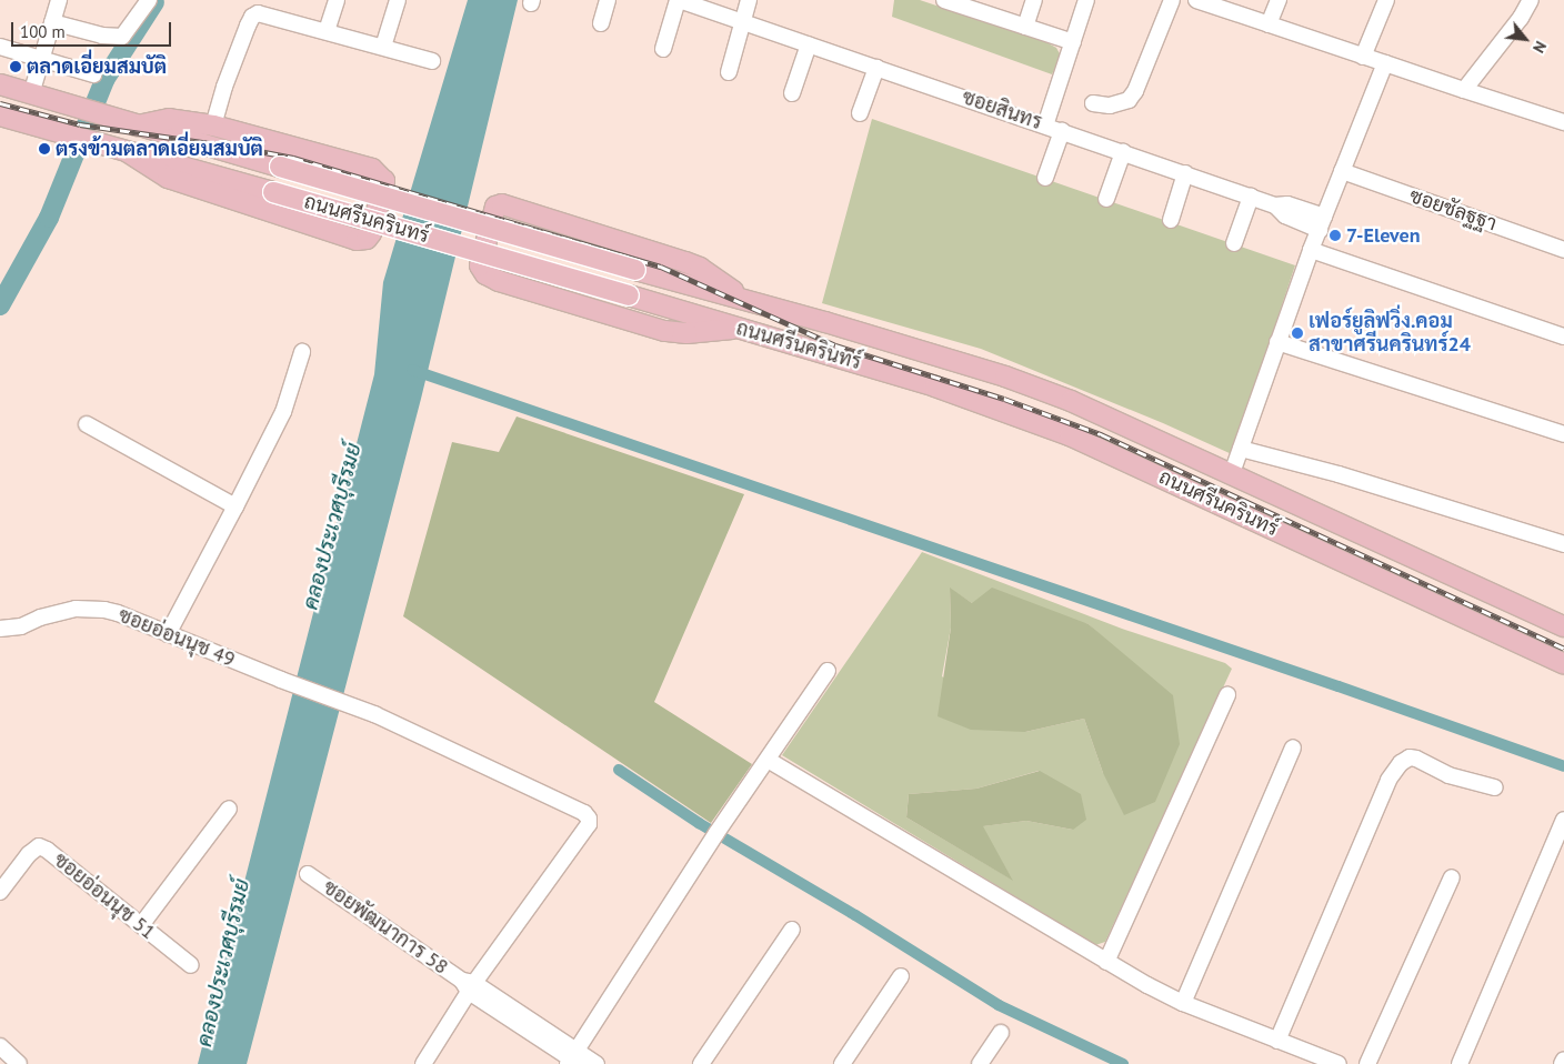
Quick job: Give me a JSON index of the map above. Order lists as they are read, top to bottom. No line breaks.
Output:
{"streets":{"main road":["ถนนศรีนครินทร์"],"street":["ซอยสินทร","ซอยชัลฐฐา","ซอยอ่อนนุช 49","ซอยอ่อนนุช 51","ซอยพัฒนาการ 58"]},"crossings":[["ซอยอ่อนนุช 49","ซอยพัฒนาการ 58"]],"water":["คลองประเวศบุรีรมย์"],"places":["ตลาดเอี่ยมสมบัติ","ตรงข้ามตลาดเอี่ยมสมบัติ","7-Eleven","เฟอร์ยูลิฟวิ่ง.คอม สาขาศรีนครินทร์24"],"scale_bar":"100 m","north":"bottom right"}
